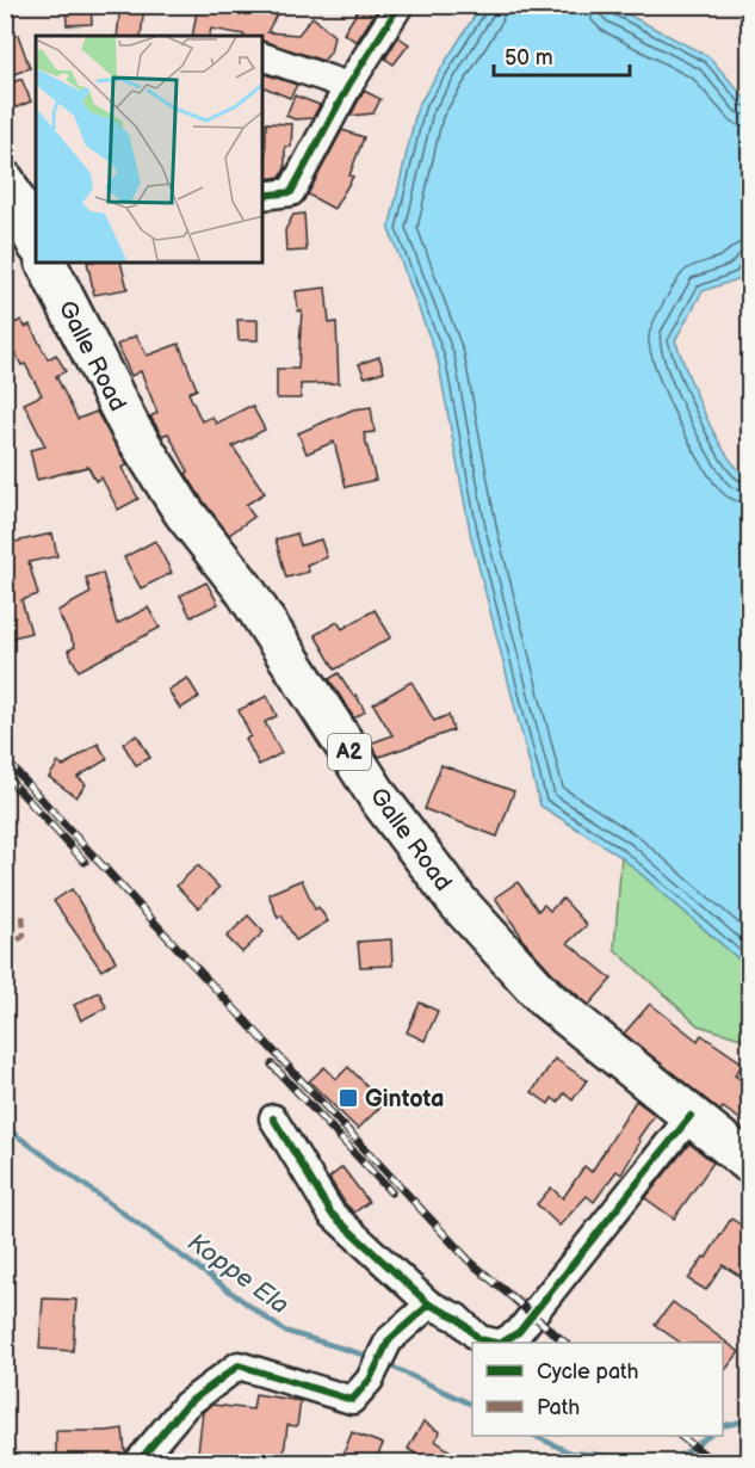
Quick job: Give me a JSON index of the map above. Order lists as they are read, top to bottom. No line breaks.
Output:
{"streets":{"highway":["Galle Road","A2"]},"water":["Koppe Ela"],"places":{"transit":["Gintota"]},"legend":["Cycle path","Path"],"scale_bar":"50 m"}
